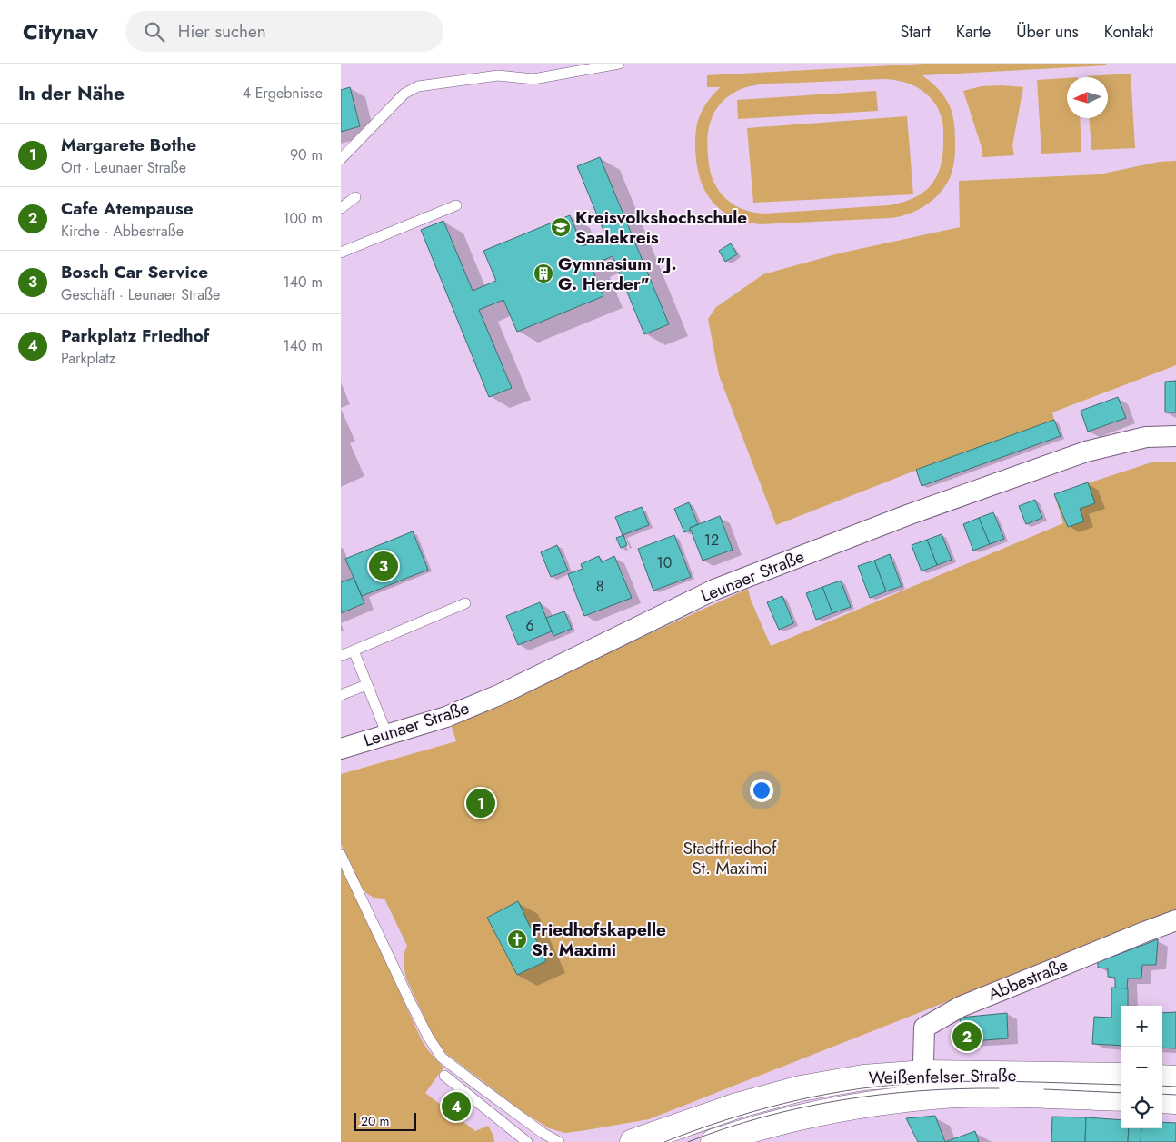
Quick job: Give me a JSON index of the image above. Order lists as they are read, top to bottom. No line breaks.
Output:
{"streets":{"main road":["Weißenfelser Straße"],"street":["Leunaer Straße","Abbestraße"]},"crossings":[["Abbestraße","Weißenfelser Straße"]],"parks":["Stadtfriedhof St. Maximi"],"places":{"school or university":["Kreisvolkshochschule Saalekreis"],"building":["Gymnasium \"J. G. Herder\""],"church":["Friedhofskapelle St. Maximi"]},"house_numbers":["12","10","8","6"],"scale_bar":"20 m","north":"left","page":{"header":"Citynav","search":"Hier suchen","nav":["Start","Karte","Über uns","Kontakt"],"heading":["In der Nähe","4 Ergebnisse"],"list":[{"mark":"1","name":"Margarete Bothe","note":"Ort · Leunaer Straße","value":"90 m"},{"mark":"2","name":"Cafe Atempause","note":"Kirche · Abbestraße","value":"100 m"},{"mark":"3","name":"Bosch Car Service","note":"Geschäft · Leunaer Straße","value":"140 m"},{"mark":"4","name":"Parkplatz Friedhof","note":"Parkplatz","value":"140 m"}],"pins":["3","1","2","4"],"map_buttons":["+","−"],"scale":"20 m"}}
